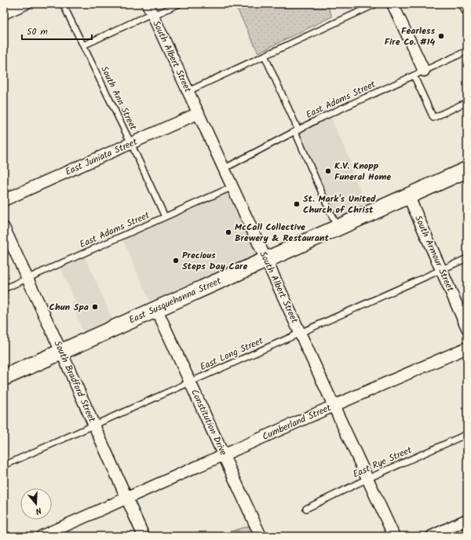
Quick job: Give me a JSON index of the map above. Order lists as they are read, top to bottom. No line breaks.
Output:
{"streets":{"main road":["East Susquehanna Street"],"street":["South Albert Street","East Juniata Street","South Armour Street","South Bradford Street","Constitution Drive","Cumberland Street"],"lane":["South Ann Street","East Adams Street","East Long Street","East Rye Street"]},"crossings":[["South Albert Street","East Adams Street"],["South Albert Street","East Juniata Street"],["South Albert Street","East Susquehanna Street"],["South Albert Street","East Long Street"],["South Albert Street","Cumberland Street"],["South Albert Street","East Rye Street"],["South Ann Street","East Adams Street"],["South Ann Street","East Juniata Street"],["East Adams Street","South Bradford Street"],["South Armour Street","East Susquehanna Street"],["South Armour Street","East Long Street"],["East Susquehanna Street","South Bradford Street"],["East Susquehanna Street","Constitution Drive"],["East Long Street","South Bradford Street"],["East Long Street","Constitution Drive"],["South Bradford Street","Cumberland Street"],["Constitution Drive","Cumberland Street"]],"places":["Fearless Fire Co. #14","K.V. Knopp Funeral Home","St. Mark's United Church of Christ","McCall Collective Brewery & Restaurant","Precious Steps Day Care","Chun Spa"],"scale_bar":"50 m","north":"bottom"}
